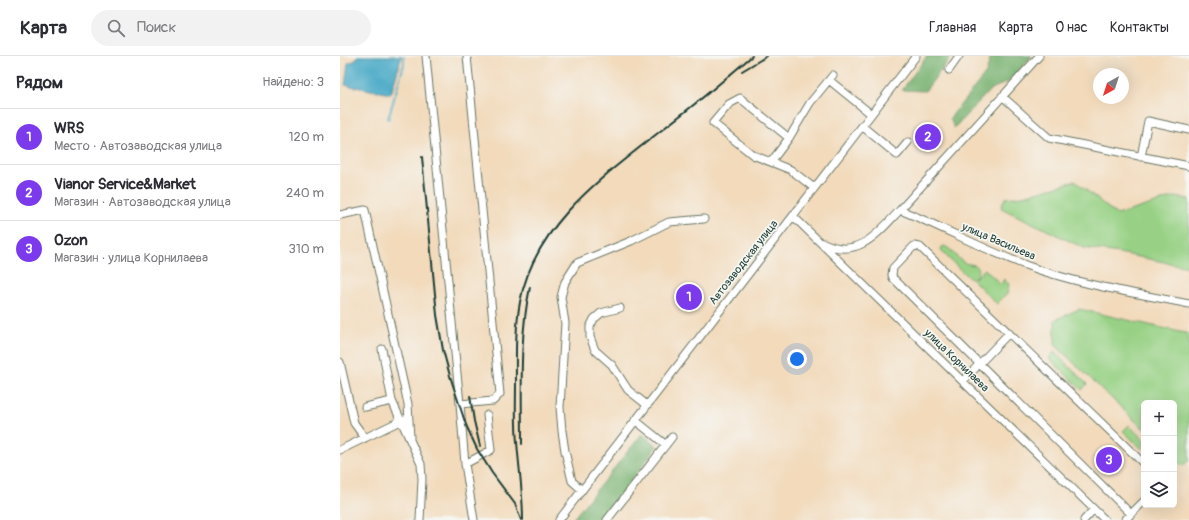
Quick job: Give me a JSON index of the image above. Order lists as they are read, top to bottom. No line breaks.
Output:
{"streets":{"street":["улица Васильева","Автозаводская улица","улица Корнилаева"]},"crossings":[["Автозаводская улица","улица Корнилаева"]],"north":"bottom left","page":{"header":"Карта","search":"Поиск","nav":["Главная","Карта","О нас","Контакты"],"heading":["Рядом","Найдено: 3"],"list":[{"mark":"1","name":"WRS","note":"Место · Автозаводская улица","value":"120 m"},{"mark":"2","name":"Vianor Service&Market","note":"Магазин · Автозаводская улица","value":"240 m"},{"mark":"3","name":"Ozon","note":"Магазин · улица Корнилаева","value":"310 m"}],"pins":["2","1","3"],"map_buttons":["+","−"]}}
